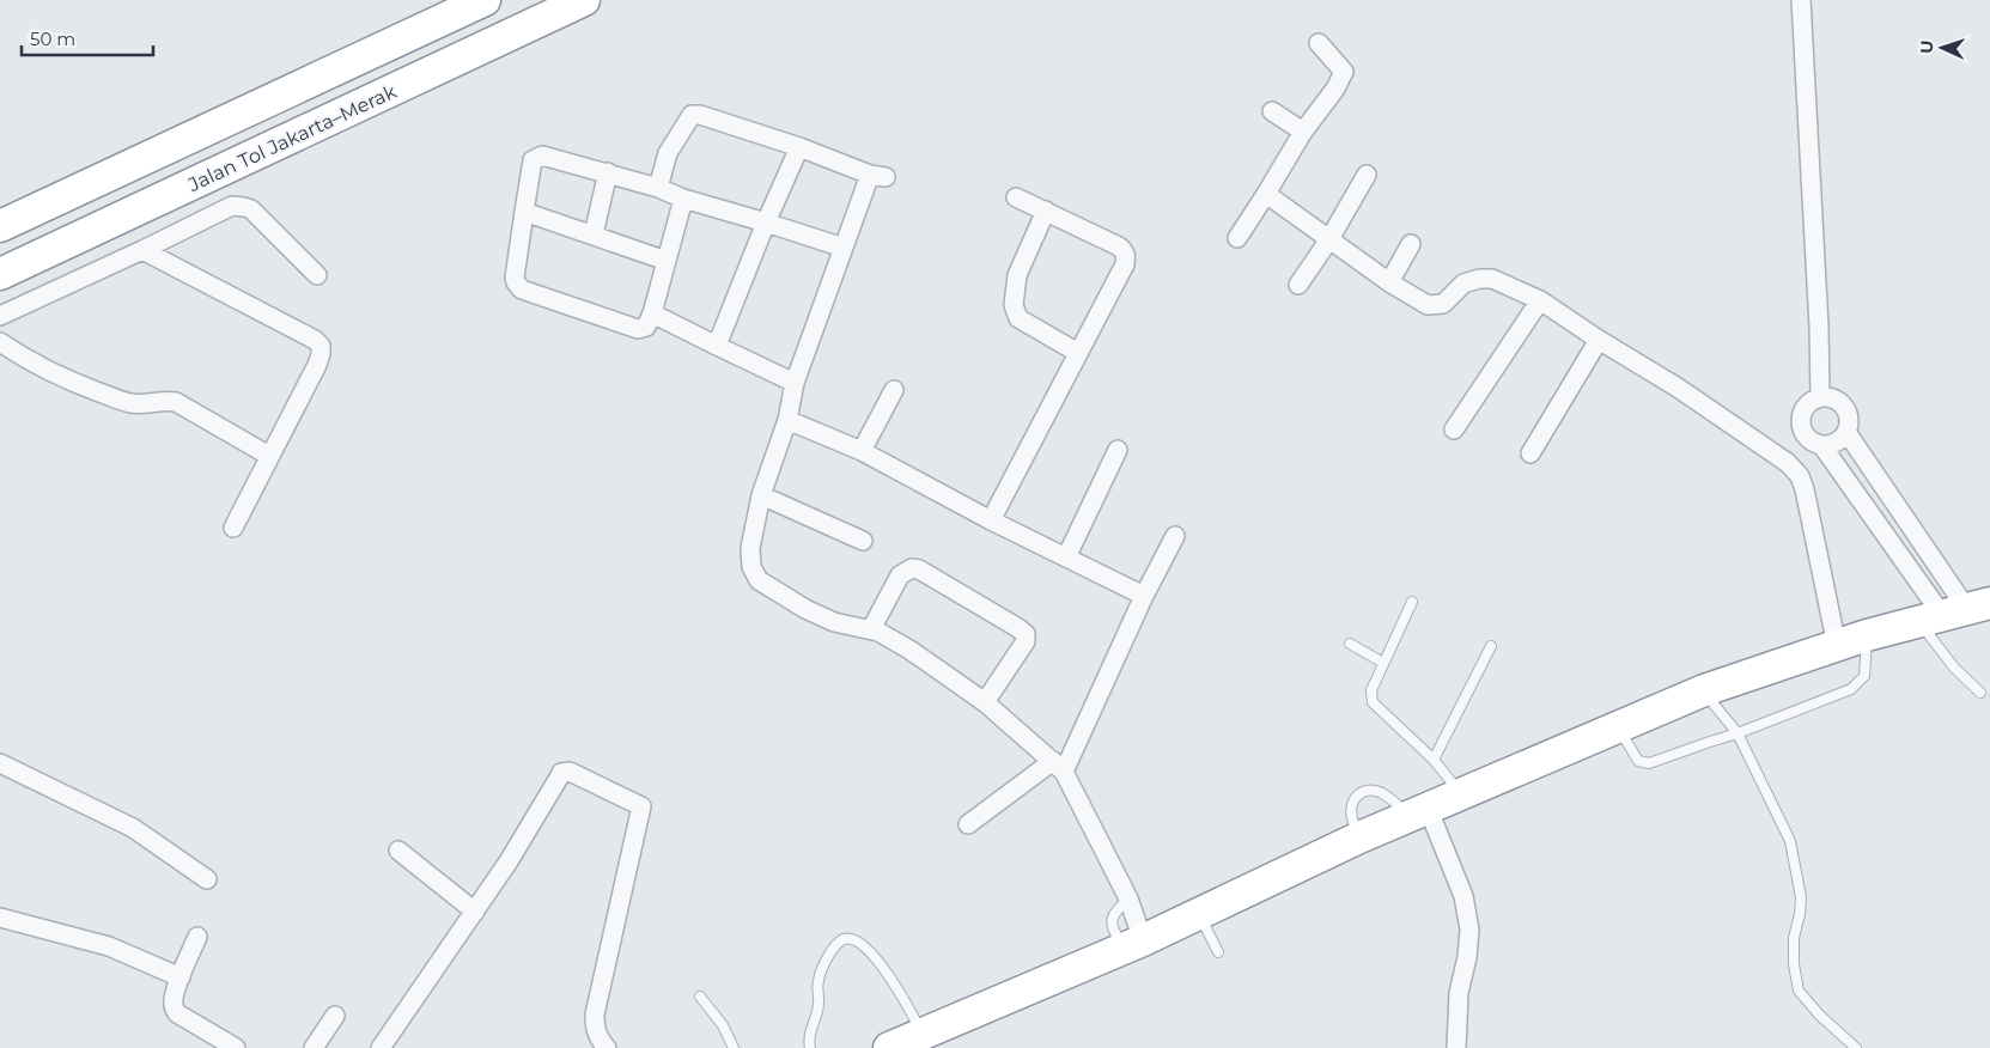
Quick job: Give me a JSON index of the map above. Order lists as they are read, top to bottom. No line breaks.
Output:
{"streets":{"highway":["Jalan Tol Jakarta–Merak"]},"scale_bar":"50 m","north":"left"}
